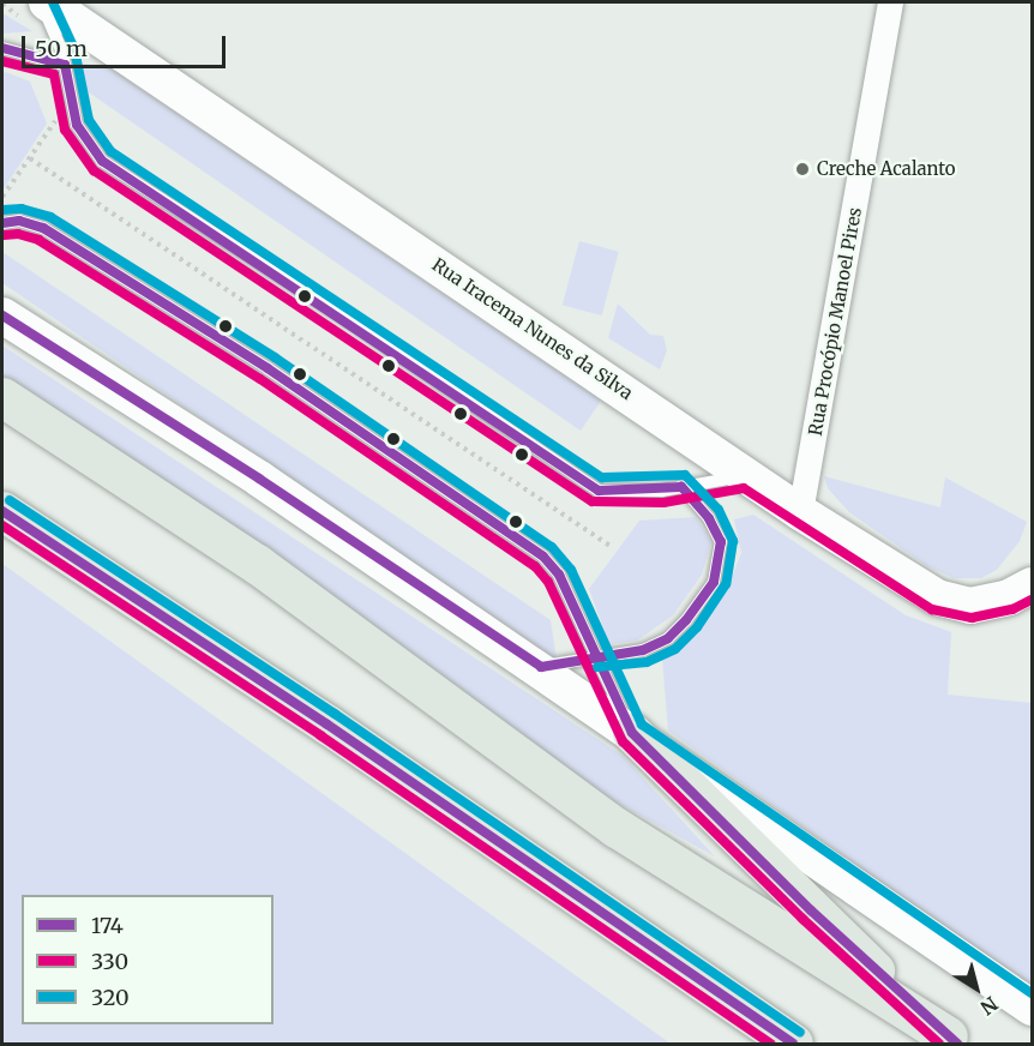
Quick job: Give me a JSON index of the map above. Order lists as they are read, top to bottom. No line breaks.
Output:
{"streets":{"main road":["Rua Iracema Nunes da Silva"],"street":["Rua Procópio Manoel Pires"]},"crossings":[["Rua Procópio Manoel Pires","Rua Iracema Nunes da Silva"]],"places":["Creche Acalanto"],"lines":["transit line 320","transit line 174","transit line 330"],"legend":["174","330","320"],"scale_bar":"50 m","north":"bottom right"}
